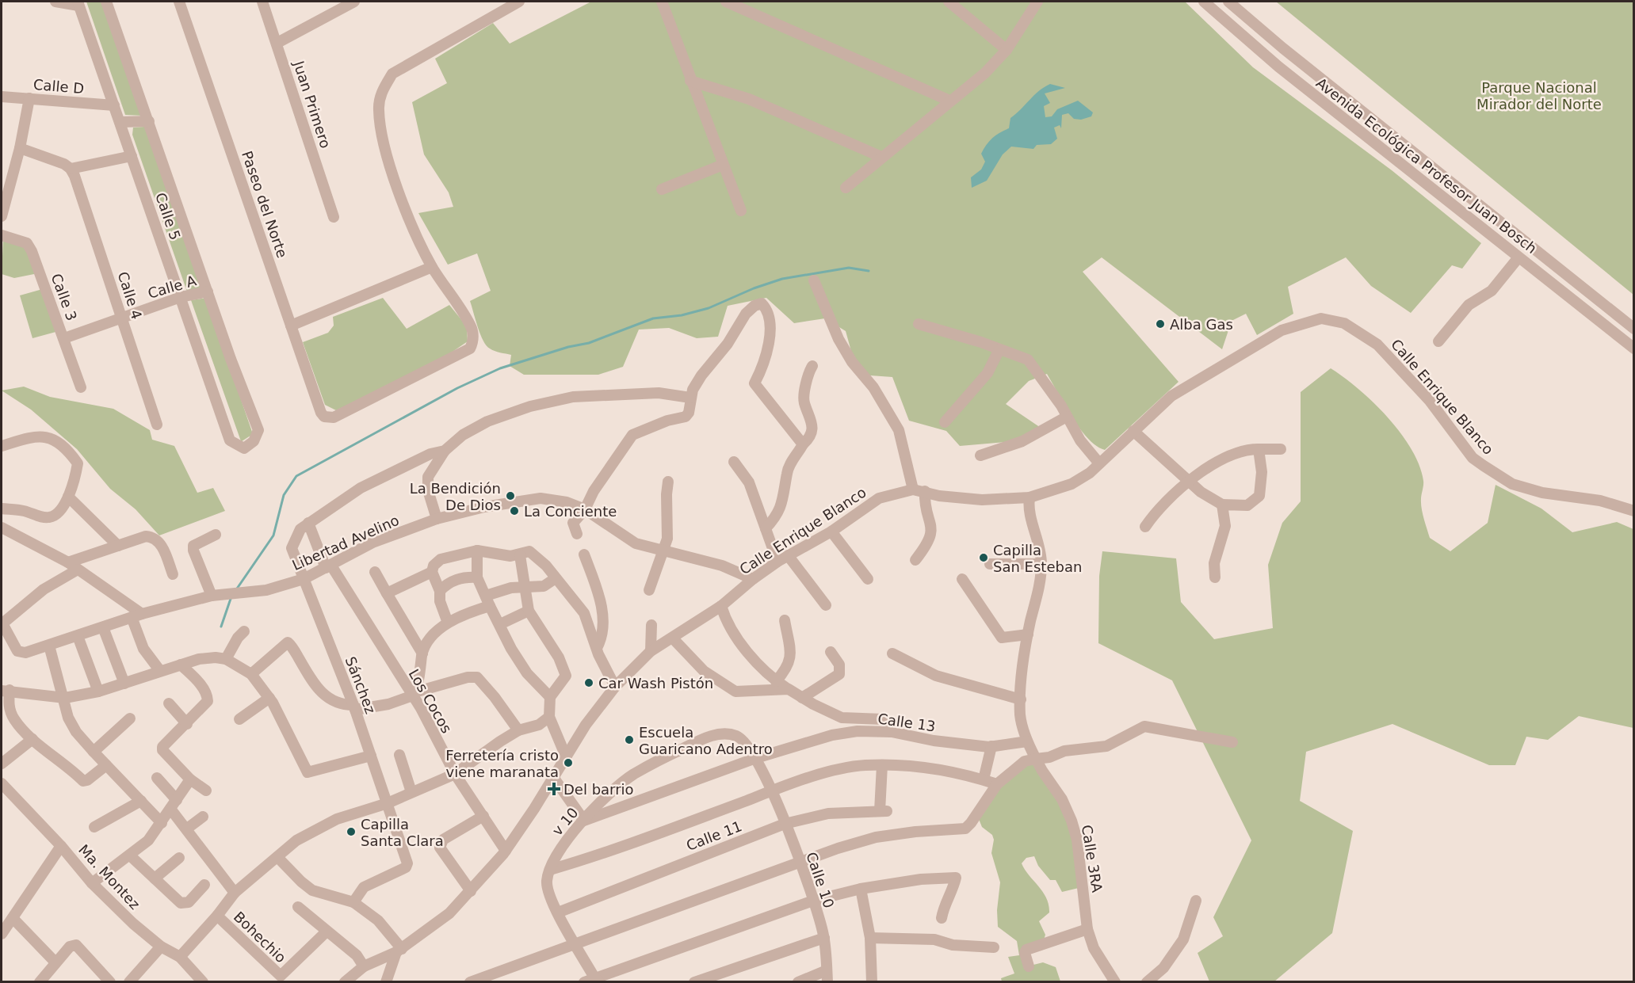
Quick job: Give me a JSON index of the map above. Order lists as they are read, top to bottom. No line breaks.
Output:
{"streets":{"street":["Calle D","Juan Primero","Avenida Ecológica Profesor Juan Bosch","Paseo del Norte","Calle 5","Calle A","Calle 4","Calle 3","Calle Enrique Blanco","Libertad Avelino","Sánchez","Los Cocos","Calle 13","v 10","Calle 11","Calle 3RA","Ma. Montez","Calle 10","Bohechio"]},"crossings":[["Calle D","Calle 5"],["Calle 5","Calle A"],["Calle A","Calle 4"],["Calle A","Calle 3"],["Calle Enrique Blanco","Libertad Avelino"],["Calle Enrique Blanco","Los Cocos"],["Calle Enrique Blanco","Calle 3RA"],["Libertad Avelino","Sánchez"],["Libertad Avelino","Los Cocos"],["Sánchez","Los Cocos"],["Calle 13","v 10"],["Calle 13","Calle 3RA"],["v 10","Calle 11"],["v 10","Calle 10"],["Calle 11","Calle 10"]],"parks":["Parque Nacional Mirador del Norte"],"places":{"other":["Alba Gas","La Bendición De Dios","La Conciente","Capilla San Esteban","Car Wash Pistón","Escuela Guaricano Adentro","Ferretería cristo viene maranata","Capilla Santa Clara"],"health":["Del barrio"]}}
